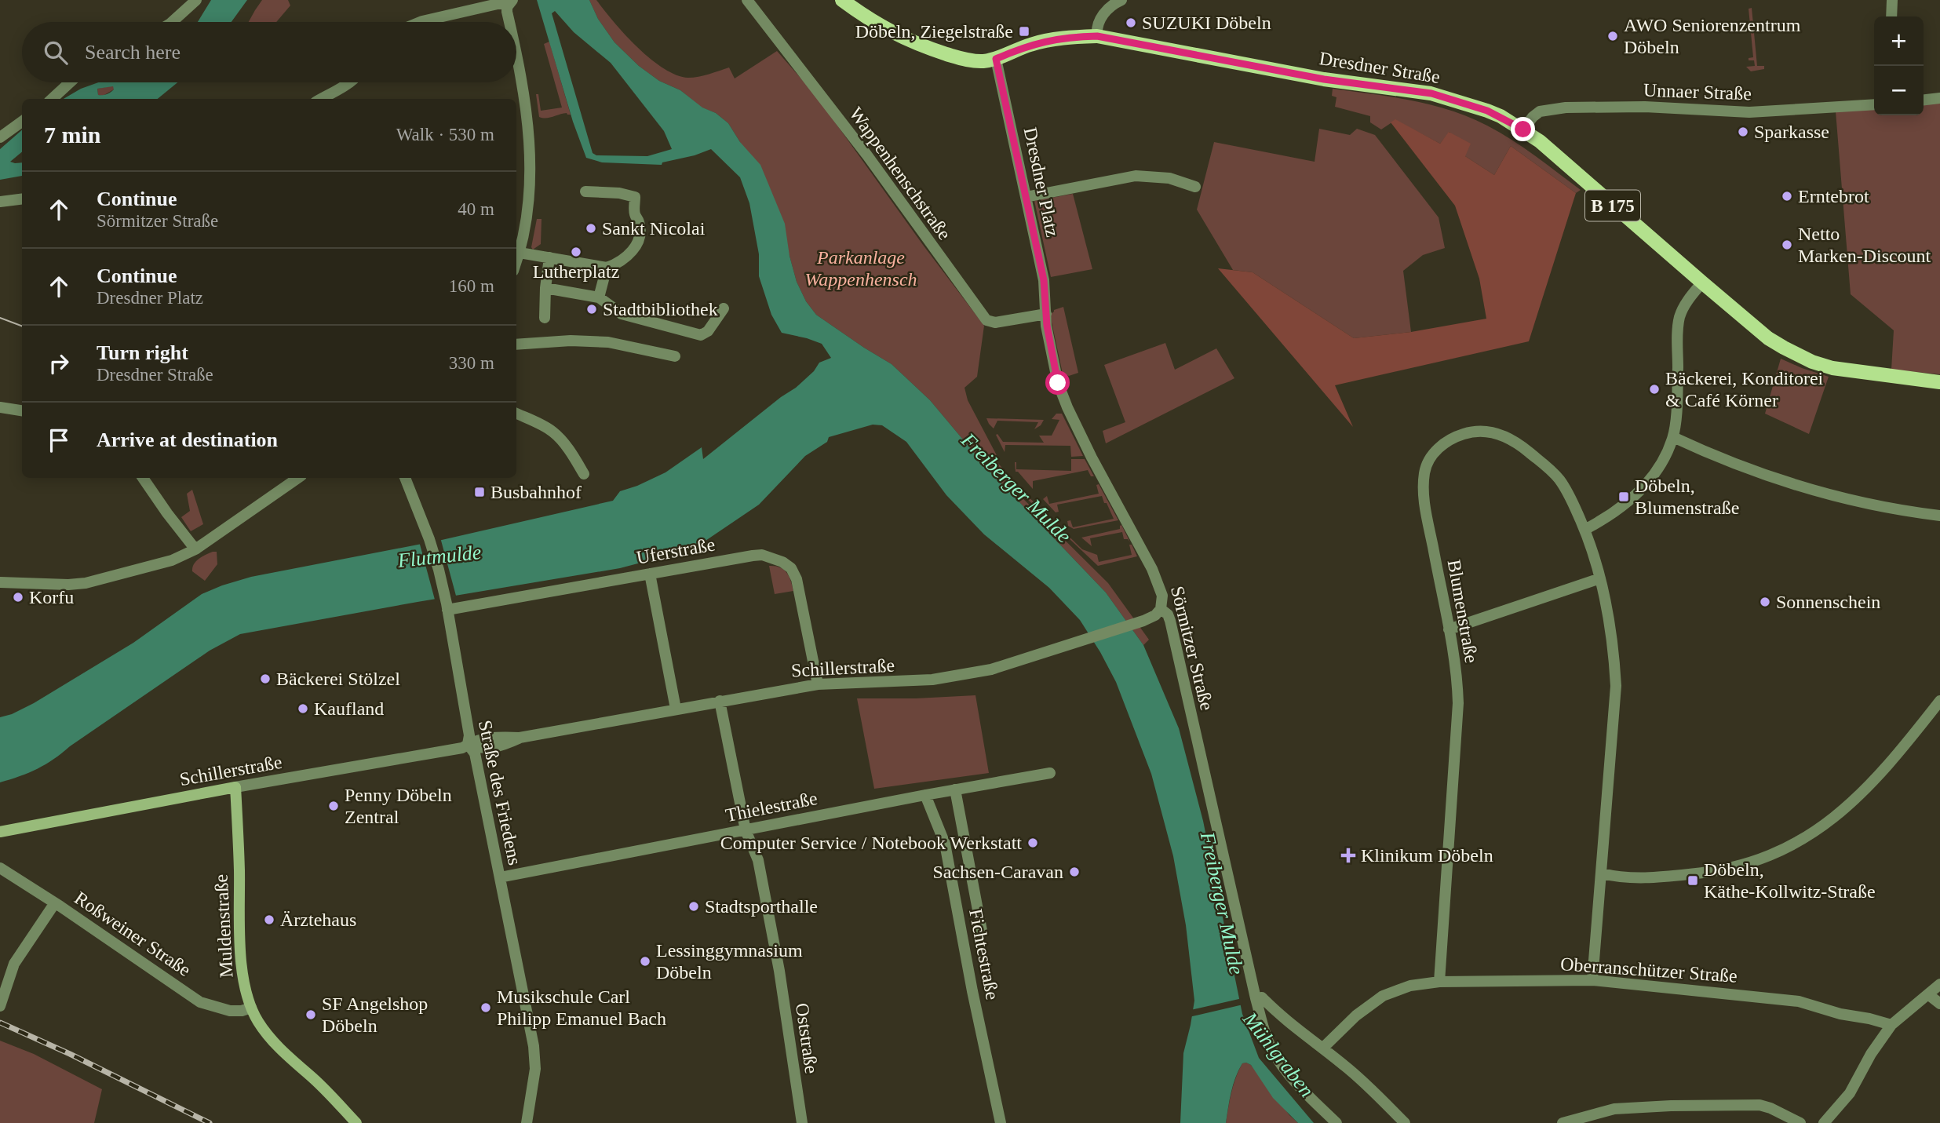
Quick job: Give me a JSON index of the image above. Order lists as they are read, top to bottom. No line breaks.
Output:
{"streets":{"main road":["Dresdner Straße","B 175","Schillerstraße","Muldenstraße"],"street":["Unnaer Straße","Wappenhenschstraße","Dresdner Platz","Uferstraße","Blumenstraße","Sörmitzer Straße","Straße des Friedens","Thielestraße","Roßweiner Straße","Fichtestraße","Oberranschützer Straße","Oststraße"]},"crossings":[["Dresdner Straße","Unnaer Straße"],["Dresdner Straße","Dresdner Platz"],["Wappenhenschstraße","Dresdner Platz"],["Wappenhenschstraße","Sörmitzer Straße"],["Dresdner Platz","Sörmitzer Straße"],["Uferstraße","Schillerstraße"],["Uferstraße","Straße des Friedens"],["Blumenstraße","Oberranschützer Straße"],["Sörmitzer Straße","Schillerstraße"],["Schillerstraße","Straße des Friedens"],["Schillerstraße","Muldenstraße"],["Schillerstraße","Oststraße"],["Straße des Friedens","Thielestraße"],["Thielestraße","Fichtestraße"],["Thielestraße","Oststraße"],["Muldenstraße","Roßweiner Straße"]],"water":["Freiberger Mulde","Flutmulde","Mühlgraben"],"parks":["Parkanlage Wappenhensch"],"places":{"other":["SUZUKI Döbeln","AWO Seniorenzentrum Döbeln","Sparkasse","Erntebrot","Sankt Nicolai","Netto Marken-Discount","Lutherplatz","Stadtbibliothek","Bäckerei, Konditorei & Café Körner","Korfu","Sonnenschein","Bäckerei Stölzel","Kaufland","Penny Döbeln Zentral","Computer Service / Notebook Werkstatt","Sachsen-Caravan","Stadtsporthalle","Ärztehaus","Lessinggymnasium Döbeln","Musikschule Carl Philipp Emanuel Bach","SF Angelshop Döbeln"],"transit":["Döbeln, Ziegelstraße","Busbahnhof","Döbeln, Blumenstraße","Döbeln, Käthe-Kollwitz-Straße"],"health":["Klinikum Döbeln"]},"page":{"map_buttons":["+","−"],"search":"Search here","heading":["7 min","Walk · 530 m"],"list":[["Continue","Sörmitzer Straße","40 m"],["Continue","Dresdner Platz","160 m"],["Turn right","Dresdner Straße","330 m"],"Arrive at destination"]}}
